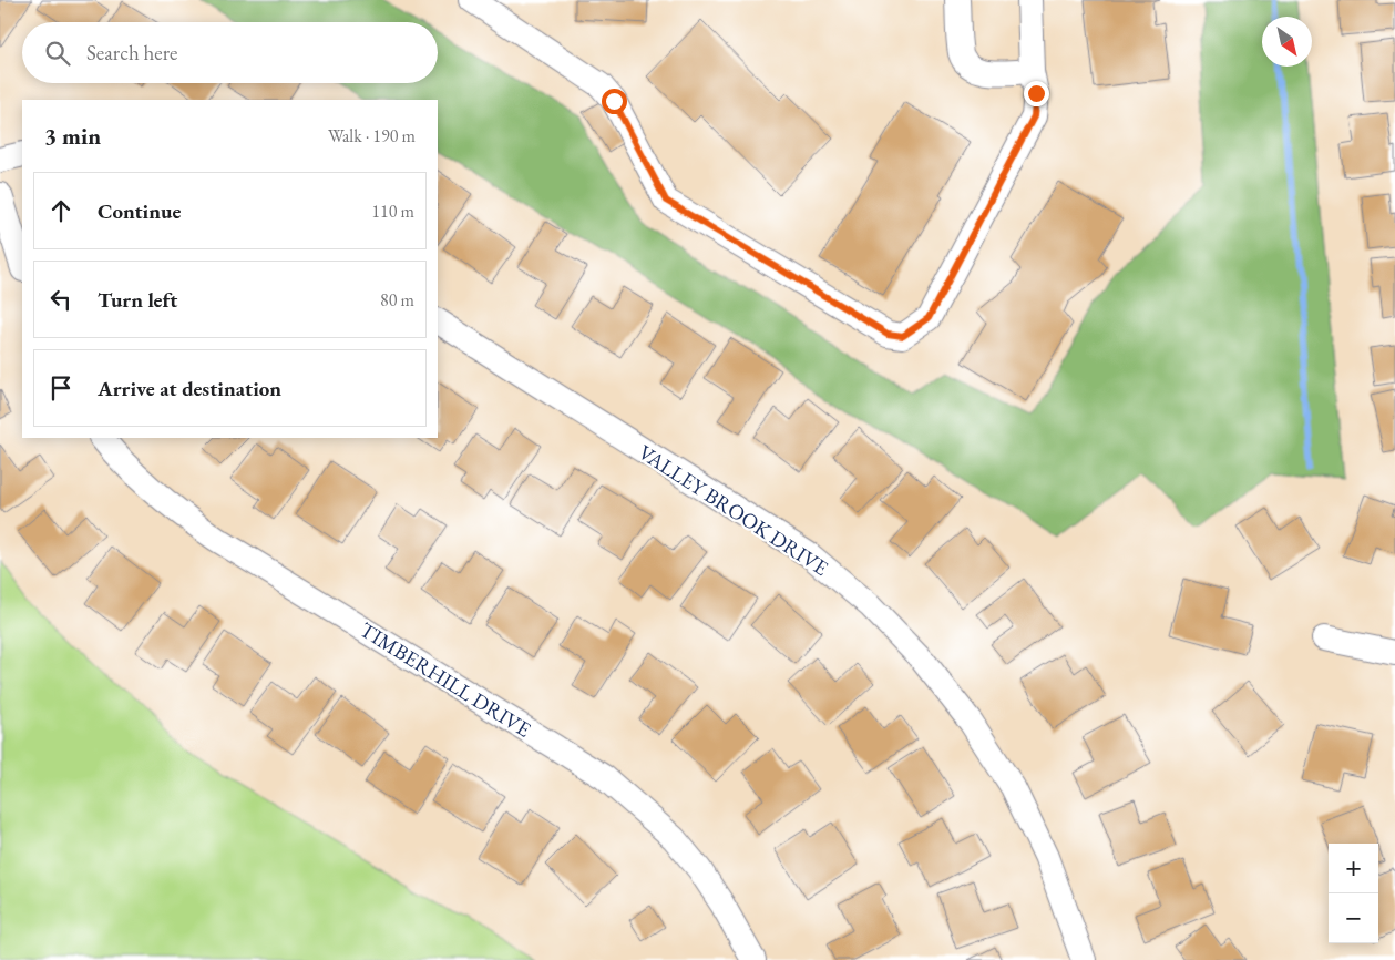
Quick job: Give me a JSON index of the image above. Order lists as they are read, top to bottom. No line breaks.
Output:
{"streets":{"street":["VALLEY BROOK DRIVE","TIMBERHILL DRIVE"]},"north":"bottom right","page":{"search":"Search here","heading":["3 min","Walk · 190 m"],"list":[["Continue","110 m"],["Turn left","80 m"],"Arrive at destination"],"map_buttons":["+","−"]}}
